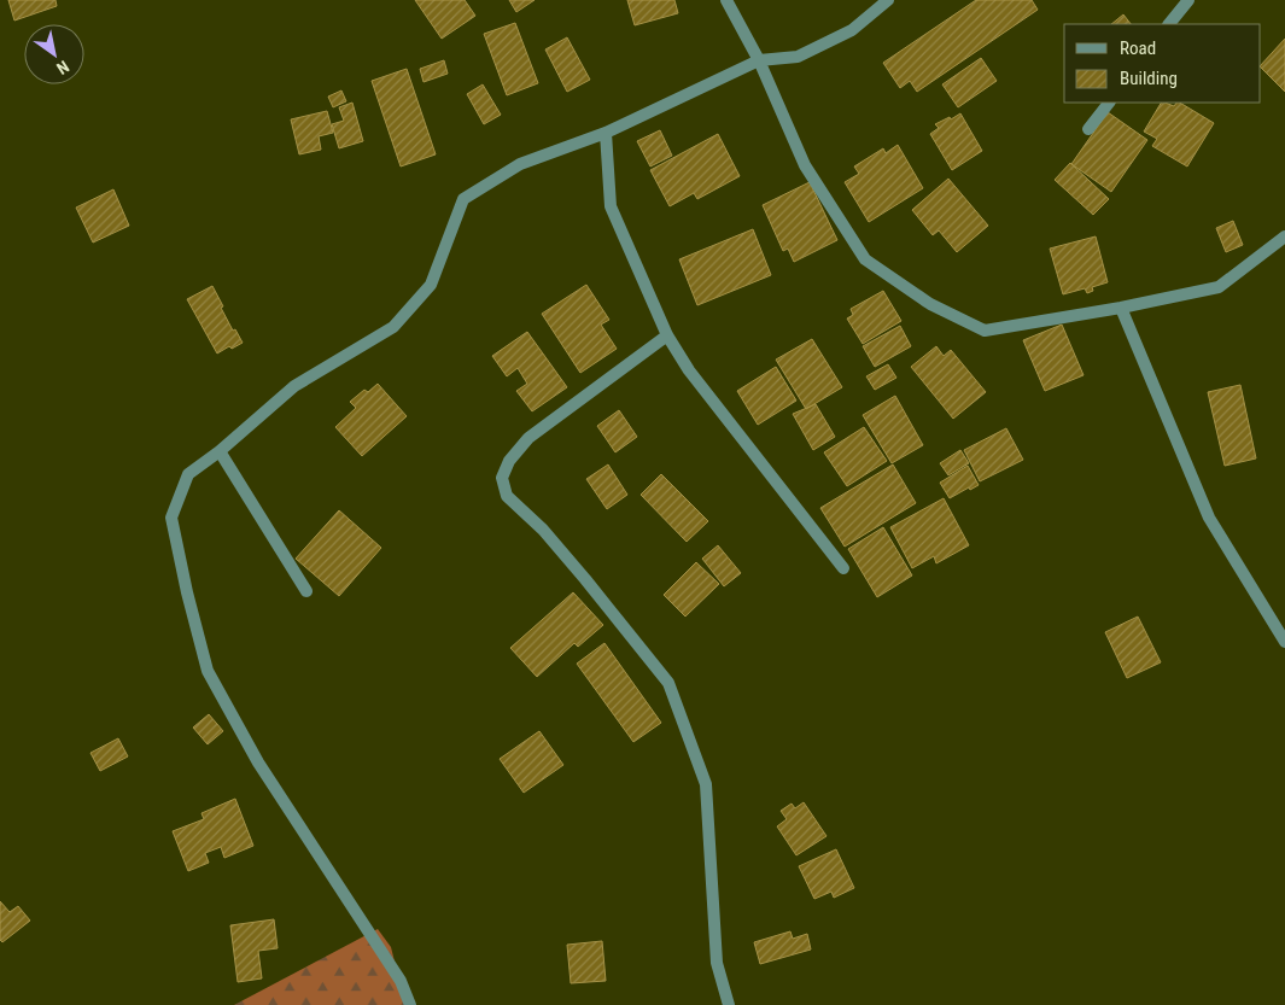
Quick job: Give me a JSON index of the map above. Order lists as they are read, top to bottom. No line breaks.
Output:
{"legend":["Road","Building"],"north":"bottom right"}
